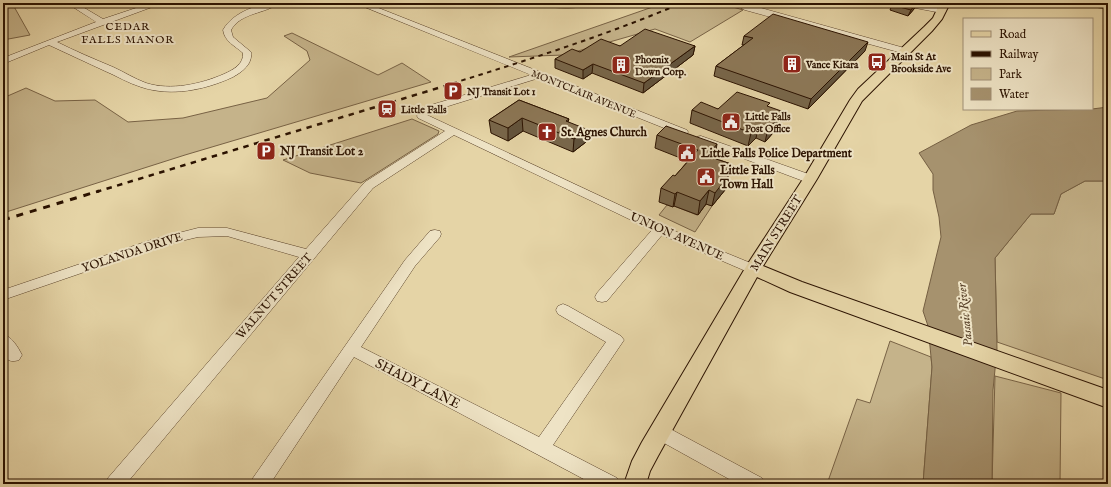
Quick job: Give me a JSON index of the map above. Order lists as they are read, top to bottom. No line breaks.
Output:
{"streets":{"main road":["MAIN STREET","UNION AVENUE"],"street":["MONTCLAIR AVENUE","YOLANDA DRIVE","WALNUT STREET","SHADY LANE"]},"crossings":[["MONTCLAIR AVENUE","MAIN STREET"],["MONTCLAIR AVENUE","UNION AVENUE"],["MAIN STREET","UNION AVENUE"],["UNION AVENUE","WALNUT STREET"],["YOLANDA DRIVE","WALNUT STREET"]],"districts":["CEDAR FALLS MANOR"],"water":["Passaic River"],"places":{"bus stop":["Main St At Brookside Ave"],"building":["Vance Kitara","Phoenix Down Corp."],"parking":["NJ Transit Lot 1","NJ Transit Lot 2"],"station":["Little Falls"],"public building":["Little Falls Post Office","Little Falls Police Department","Little Falls Town Hall"],"church":["St. Agnes Church"]},"legend":["Road","Railway","Park","Water"]}
